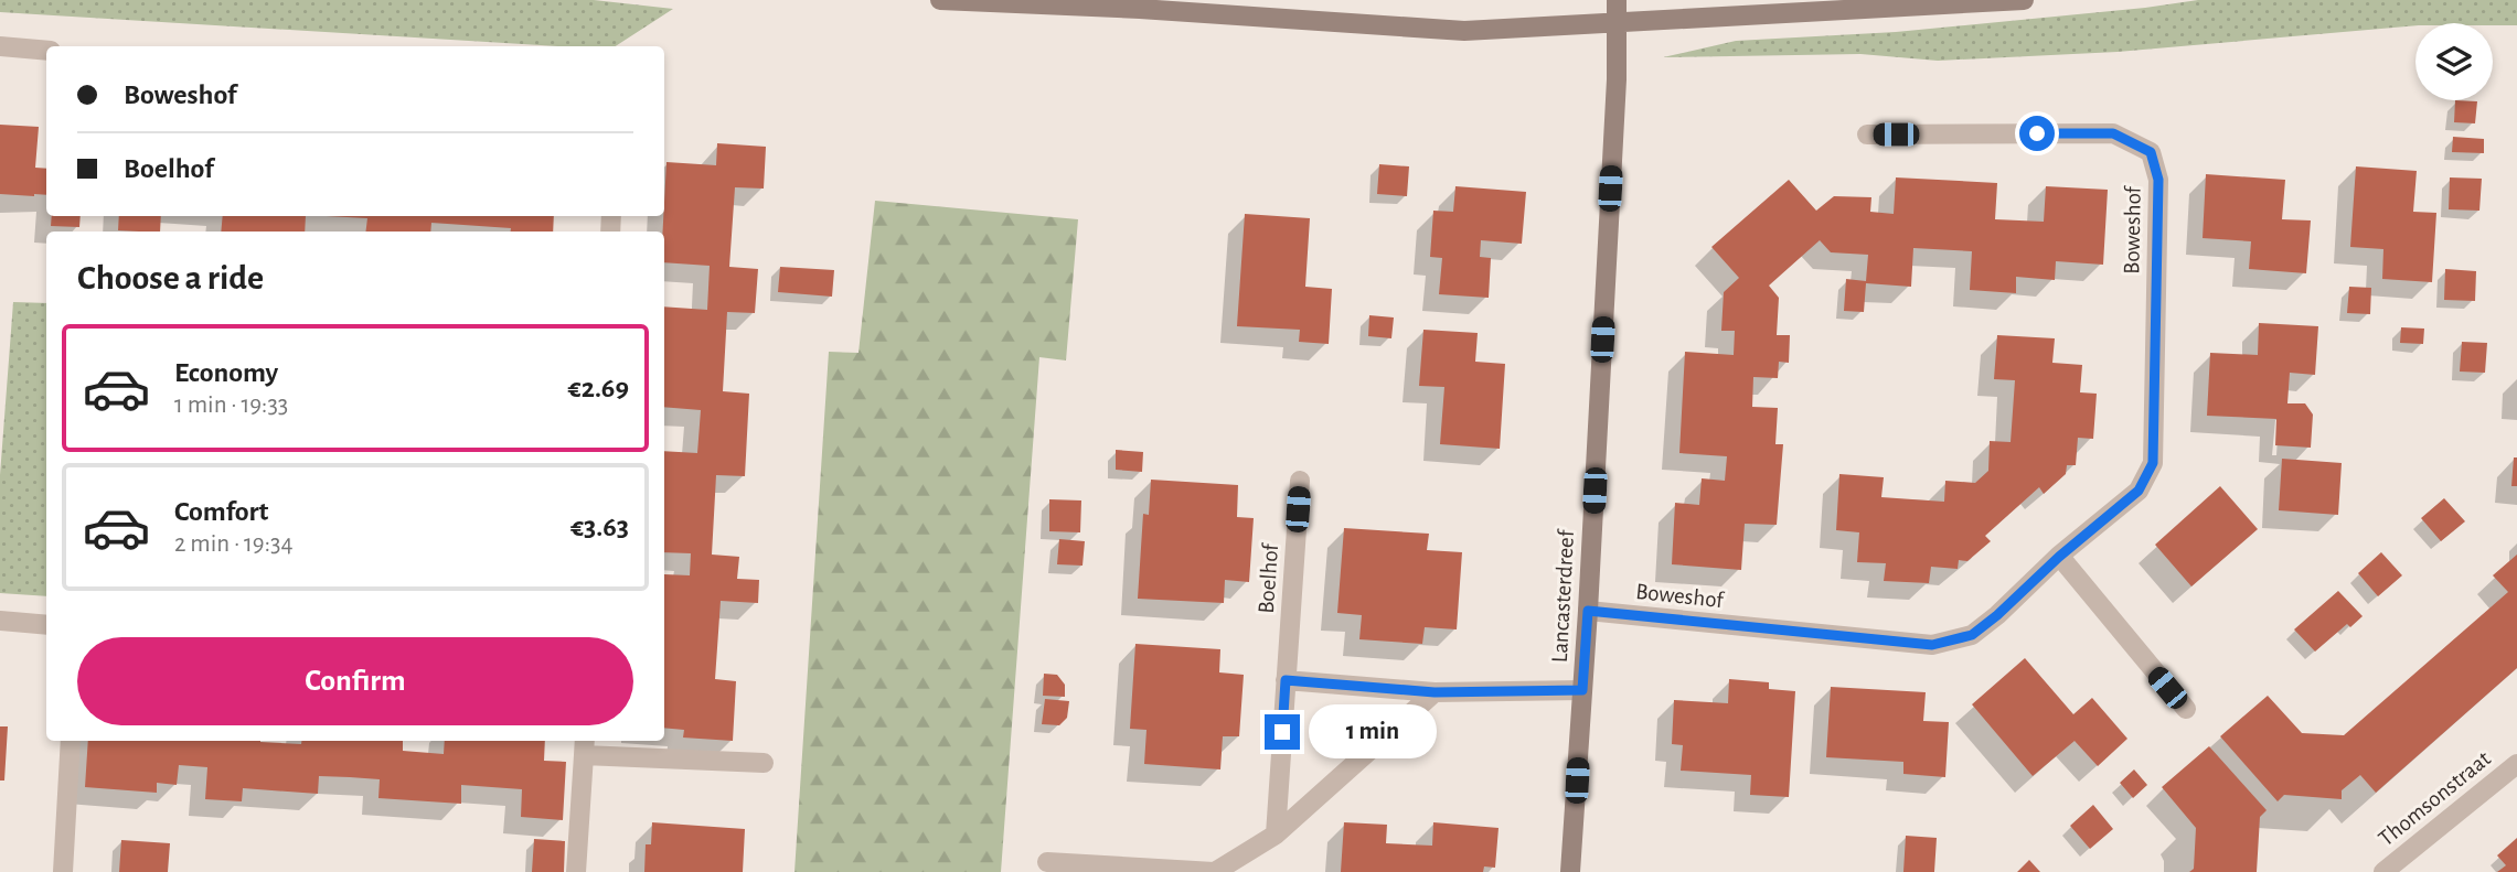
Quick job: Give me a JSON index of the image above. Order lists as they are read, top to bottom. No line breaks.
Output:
{"streets":{"street":["Boweshof","Boelhof","Lancasterdreef","Thomsonstraat"]},"crossings":[["Boweshof","Lancasterdreef"]],"page":{"banner":["Boweshof","Boelhof"],"heading":"Choose a ride","list":[{"name":"Economy","note":"1 min · 19:33","value":"€2.69"},{"name":"Comfort","note":"2 min · 19:34","value":"€3.63"}],"buttons":"Confirm","bubble":"1 min"}}
